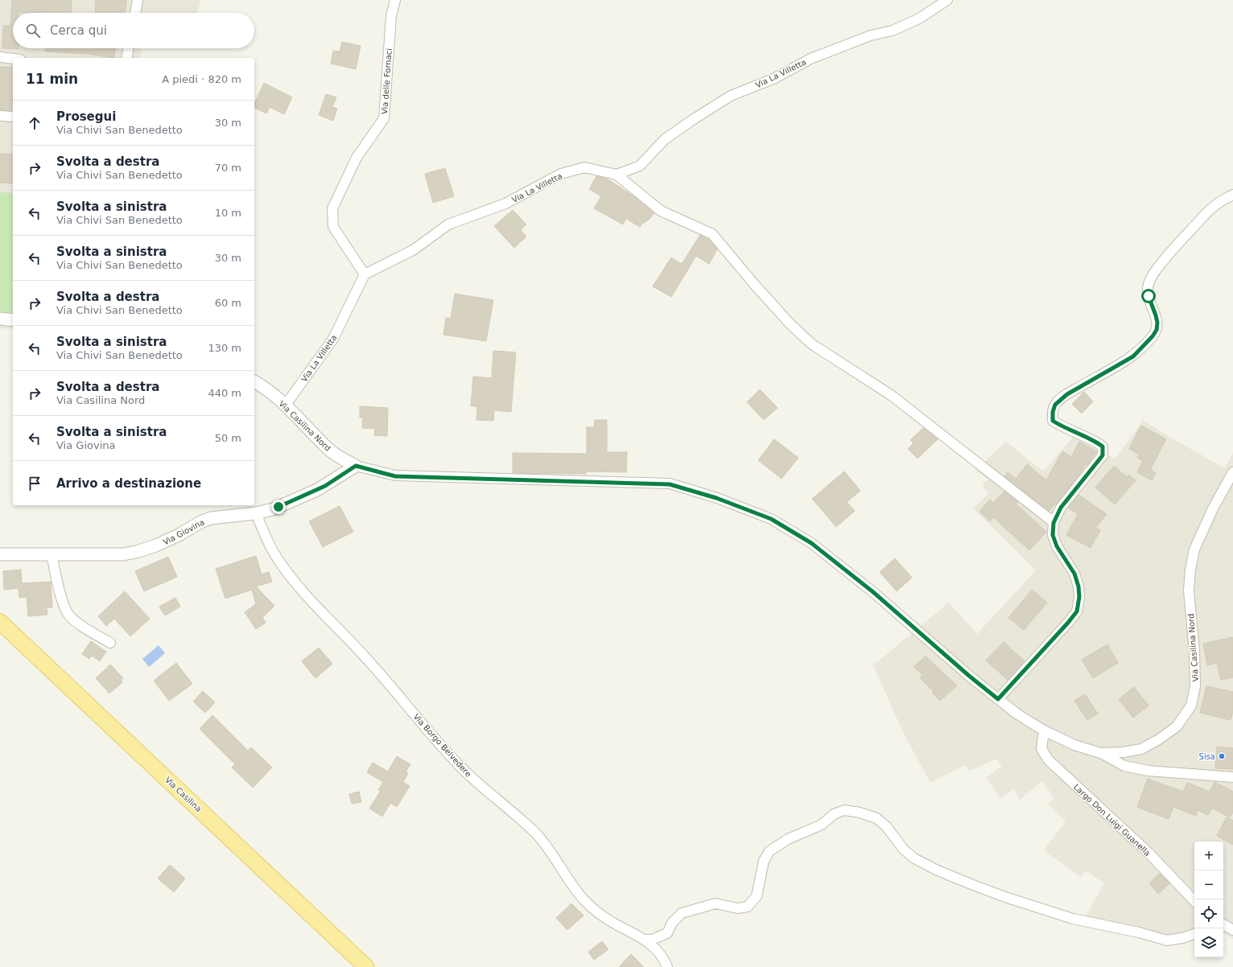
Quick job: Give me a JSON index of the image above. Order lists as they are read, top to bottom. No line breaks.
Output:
{"streets":{"main road":["Via Casilina"],"street":["Via La Villetta","Via delle Fornaci","Via Casilina Nord","Via Giovina","Via Borgo Belvedere","Largo Don Luigi Guanella"]},"crossings":[["Via La Villetta","Via delle Fornaci"],["Via La Villetta","Via Casilina Nord"],["Via Casilina Nord","Via Giovina"],["Via Casilina Nord","Largo Don Luigi Guanella"],["Via Giovina","Via Borgo Belvedere"]],"places":["Sisa"],"page":{"search":"Cerca qui","heading":["11 min","A piedi · 820 m"],"list":[["Prosegui","Via Chivi San Benedetto","30 m"],["Svolta a destra","Via Chivi San Benedetto","70 m"],["Svolta a sinistra","Via Chivi San Benedetto","10 m"],["Svolta a sinistra","Via Chivi San Benedetto","30 m"],["Svolta a destra","Via Chivi San Benedetto","60 m"],["Svolta a sinistra","Via Chivi San Benedetto","130 m"],["Svolta a destra","Via Casilina Nord","440 m"],["Svolta a sinistra","Via Giovina","50 m"],"Arrivo a destinazione"],"map_buttons":["+","−"]}}
